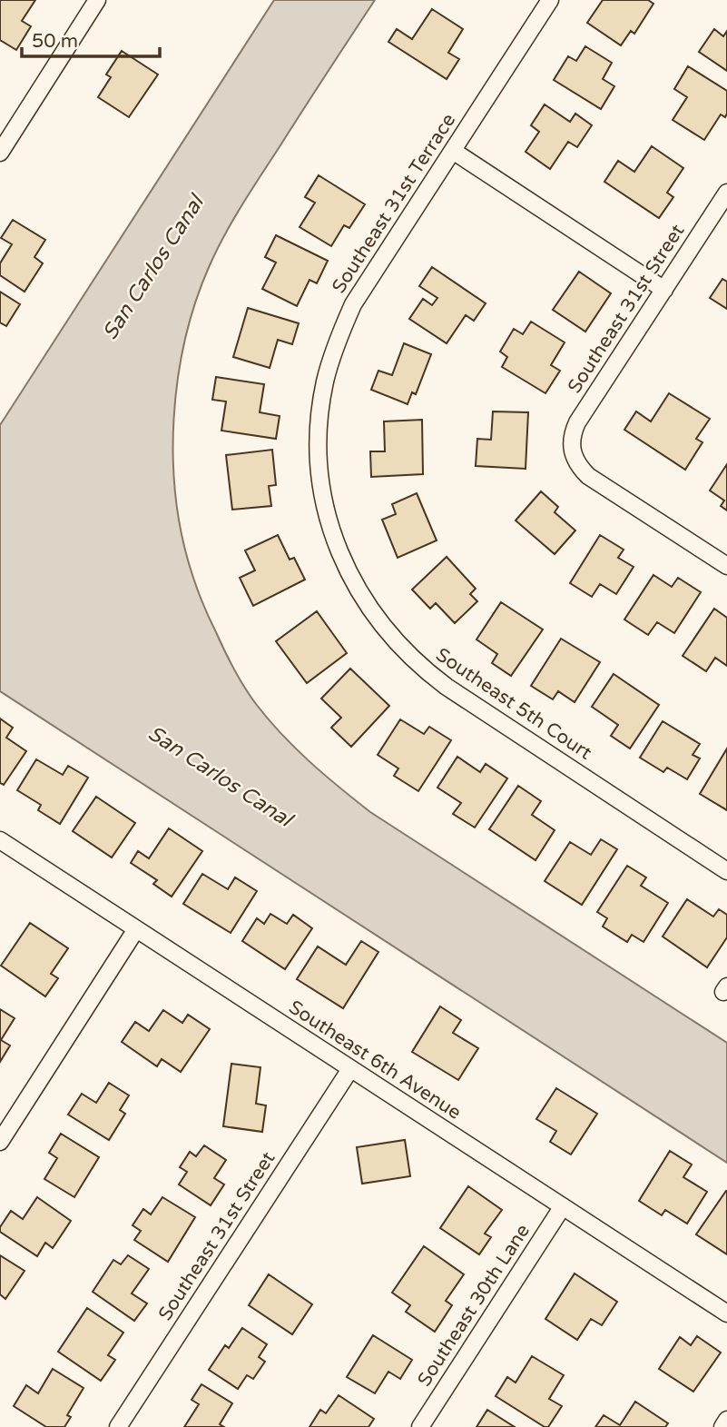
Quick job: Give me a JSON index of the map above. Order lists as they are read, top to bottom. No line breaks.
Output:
{"streets":{"street":["Southeast 31st Terrace","Southeast 31st Street","Southeast 5th Court","Southeast 6th Avenue","Southeast 30th Lane"]},"crossings":[["Southeast 31st Terrace","Southeast 5th Court"],["Southeast 31st Street","Southeast 6th Avenue"],["Southeast 6th Avenue","Southeast 30th Lane"]],"water":["San Carlos Canal"],"scale_bar":"50 m"}
